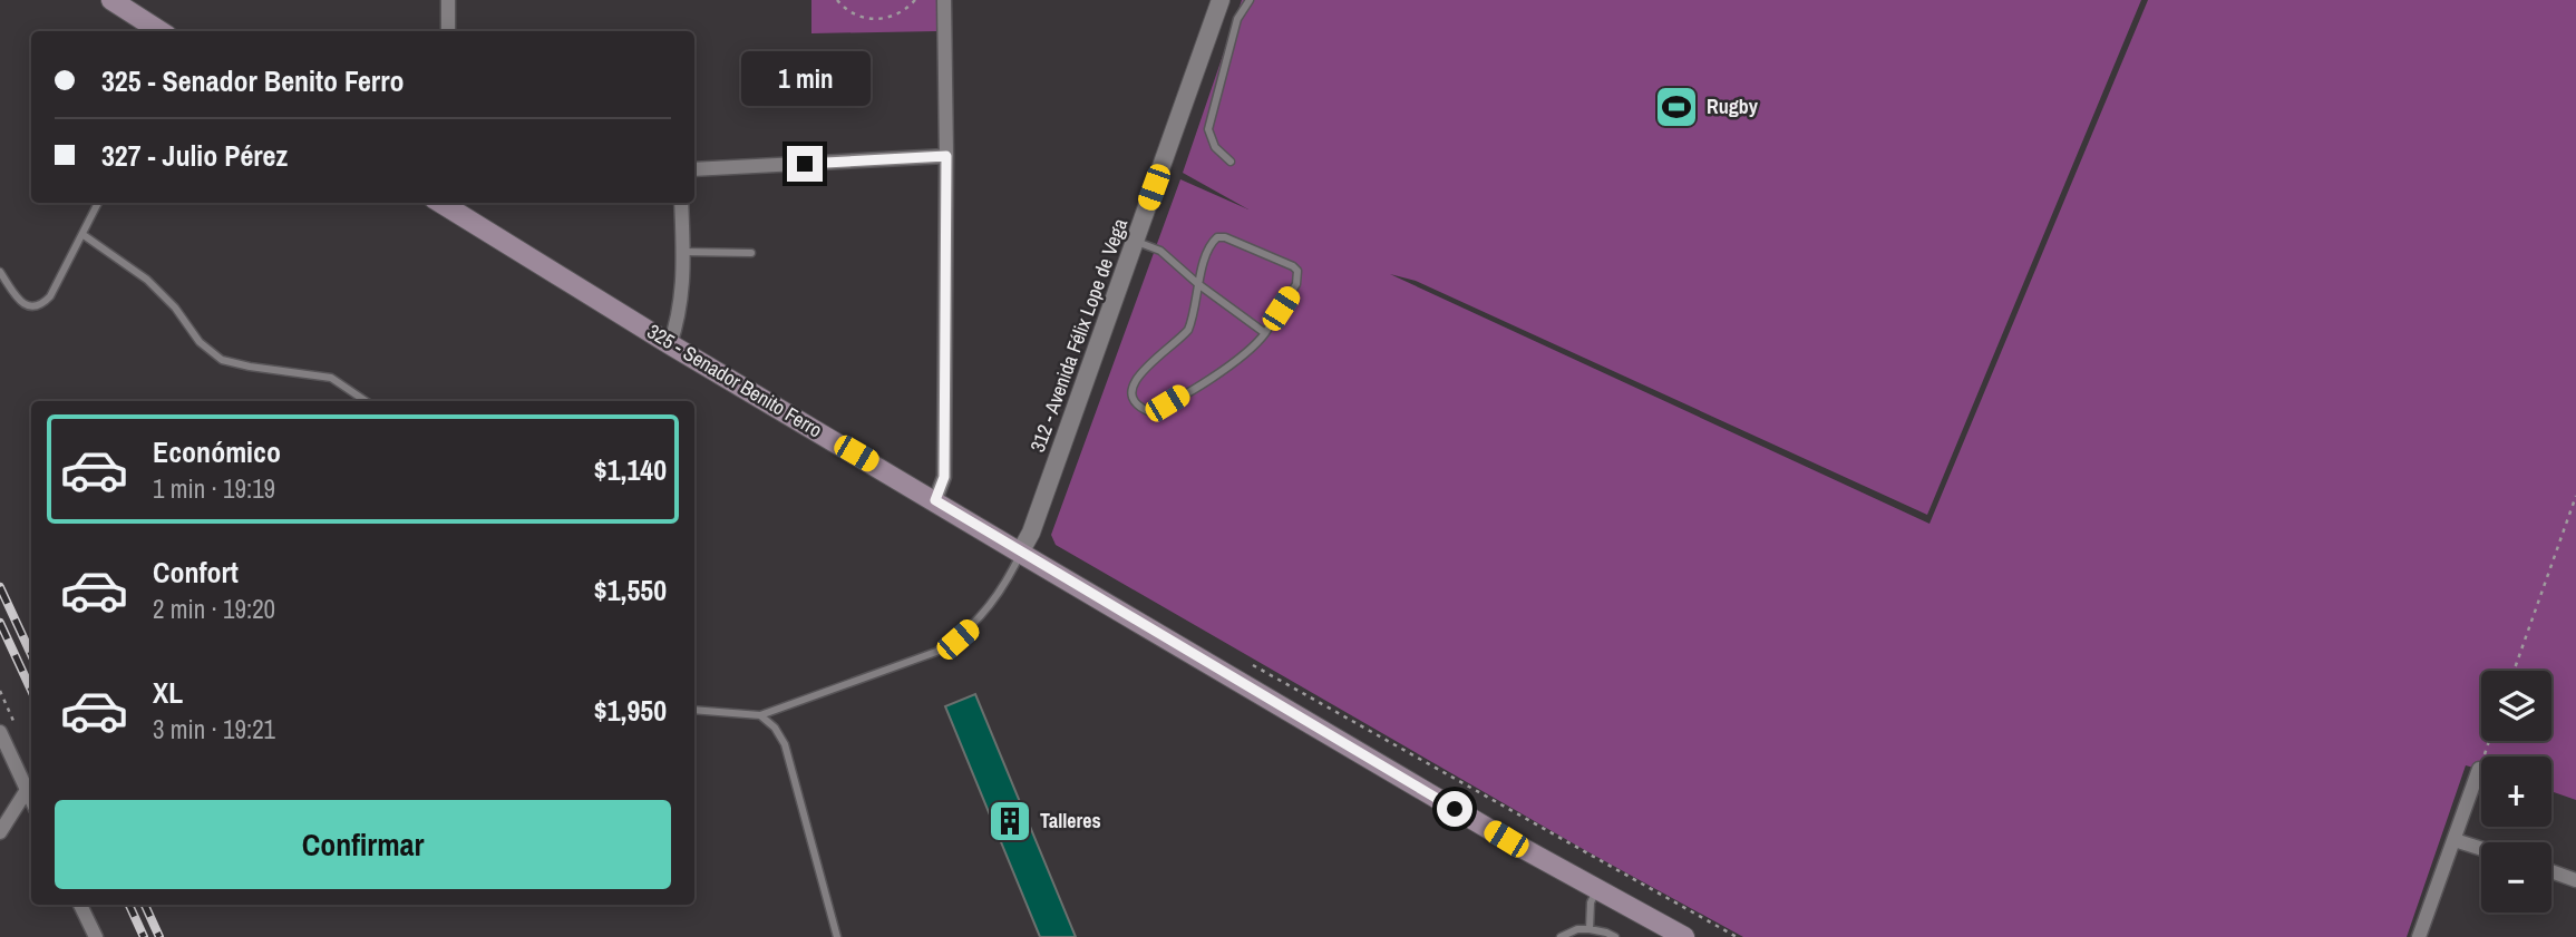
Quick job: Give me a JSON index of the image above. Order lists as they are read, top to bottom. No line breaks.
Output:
{"streets":{"main road":["325 - Senador Benito Ferro"],"street":["312 - Avenida Félix Lope de Vega"]},"crossings":[["312 - Avenida Félix Lope de Vega","325 - Senador Benito Ferro"]],"places":{"sports":["Rugby"],"building":["Talleres"]},"page":{"banner":["325 - Senador Benito Ferro","327 - Julio Pérez"],"bubble":"1 min","list":[{"name":"Económico","note":"1 min · 19:19","value":"$1,140"},{"name":"Confort","note":"2 min · 19:20","value":"$1,550"},{"name":"XL","note":"3 min · 19:21","value":"$1,950"}],"map_buttons":["+","−"],"buttons":"Confirmar"}}
